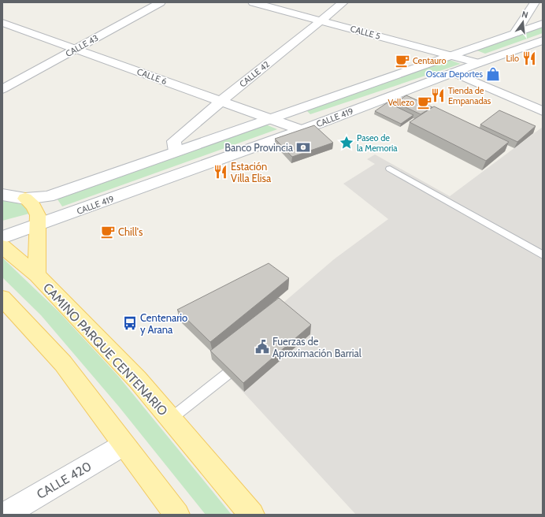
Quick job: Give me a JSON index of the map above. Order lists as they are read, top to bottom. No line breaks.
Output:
{"streets":{"main road":["CAMINO PARQUE CENTENARIO"],"street":["CALLE 5","CALLE 43","CALLE 42","CALLE 6","CALLE 419","CALLE 420"]},"crossings":[["CALLE 5","CALLE 42"],["CALLE 5","CALLE 419"],["CALLE 43","CALLE 6"],["CALLE 42","CALLE 6"],["CALLE 42","CALLE 419"],["CALLE 6","CALLE 419"]],"places":{"restaurant":["Lilo","Tienda de Empanadas","Estación Villa Elisa"],"cafe":["Centauro","Vellezo","Chill's"],"shop":["Oscar Deportes"],"place":["Paseo de la Memoria"],"bank":["Banco Provincia"],"bus stop":["Centenario y Arana"],"public building":["Fuerzas de Aproximación Barrial"]},"north":"top"}
